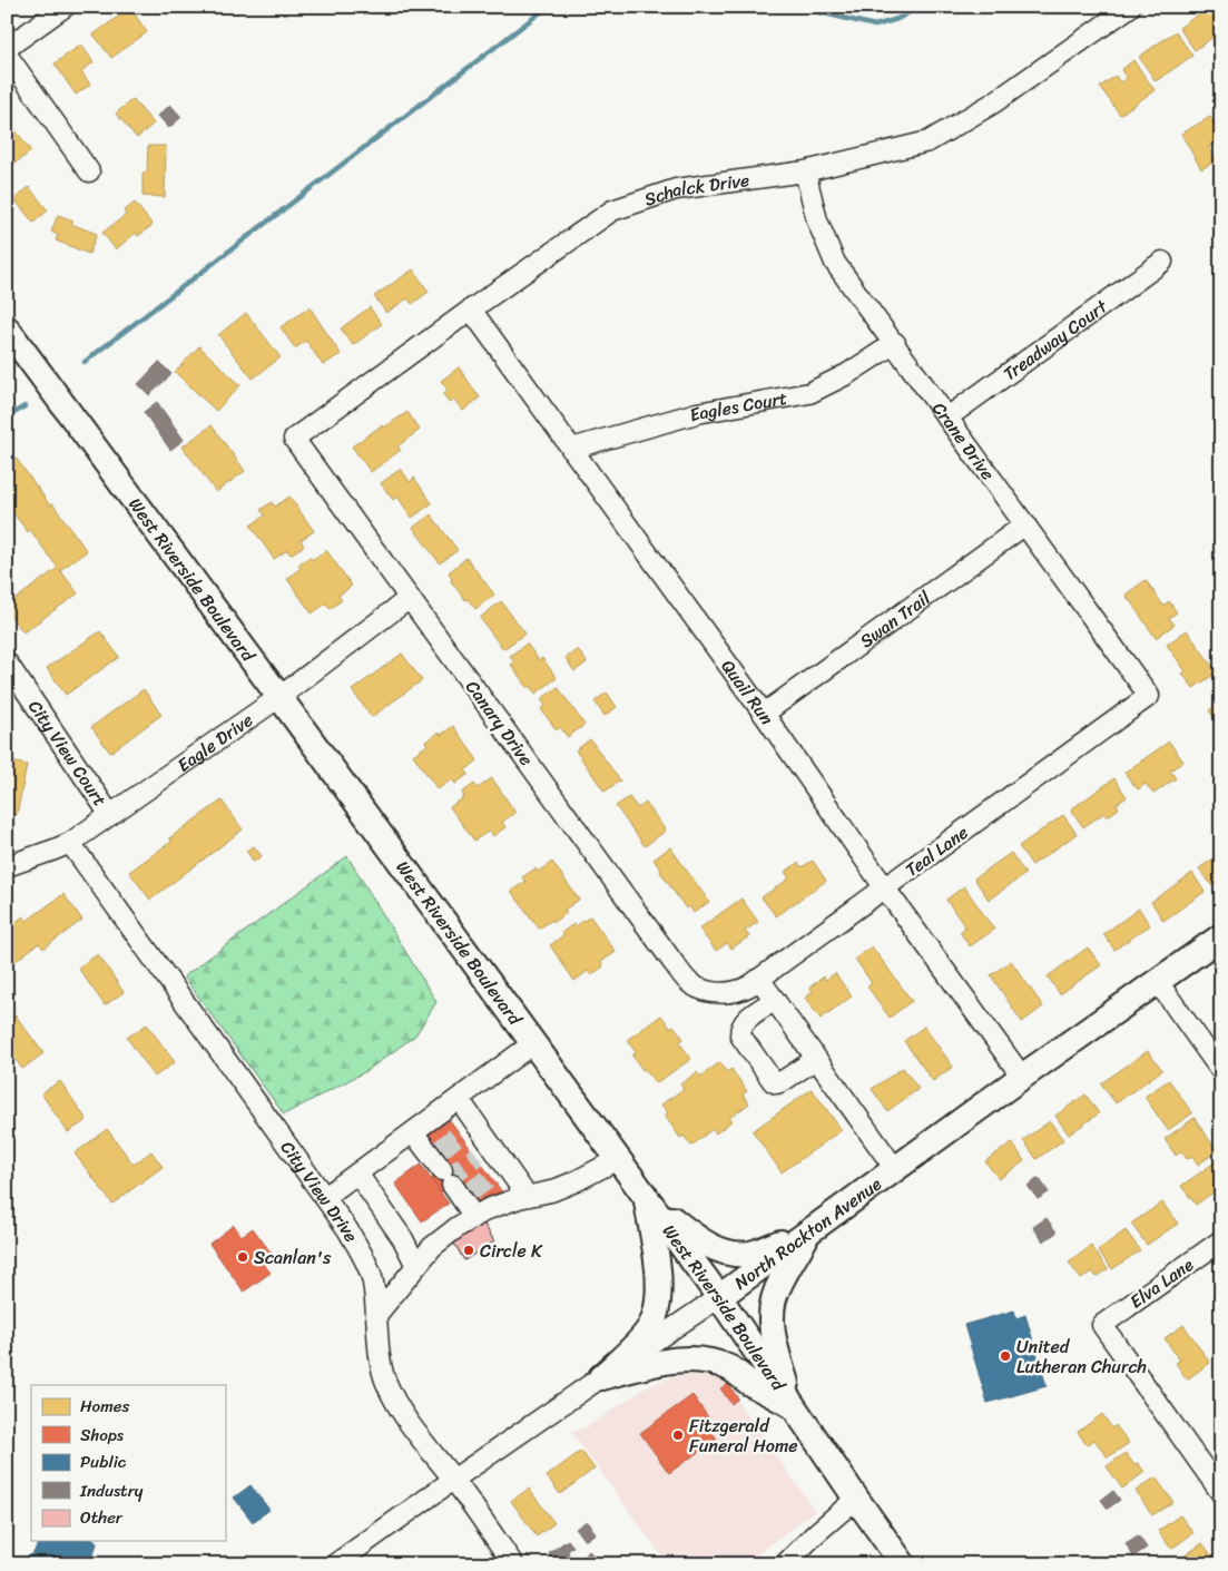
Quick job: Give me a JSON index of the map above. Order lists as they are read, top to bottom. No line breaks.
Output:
{"streets":{"main road":["West Riverside Boulevard","North Rockton Avenue"],"street":["Schalck Drive","Treadway Court","Eagles Court","Crane Drive","Swan Trail","Quail Run","Canary Drive","Eagle Drive","City View Court","Teal Lane","City View Drive","Elva Lane"]},"crossings":[["Schalck Drive","Crane Drive"],["Schalck Drive","Quail Run"],["Schalck Drive","Canary Drive"],["Treadway Court","Crane Drive"],["Eagles Court","Crane Drive"],["Eagles Court","Quail Run"],["Crane Drive","Swan Trail"],["Crane Drive","Teal Lane"],["West Riverside Boulevard","Eagle Drive"],["West Riverside Boulevard","North Rockton Avenue"],["Swan Trail","Quail Run"],["Quail Run","Teal Lane"],["Quail Run","North Rockton Avenue"],["Canary Drive","Eagle Drive"],["Canary Drive","Teal Lane"],["Eagle Drive","City View Court"],["Eagle Drive","City View Drive"],["City View Drive","North Rockton Avenue"]],"places":["Circle K","Scanlan's","United Lutheran Church","Fitzgerald Funeral Home"],"legend":["Homes","Shops","Public","Industry","Other"]}
